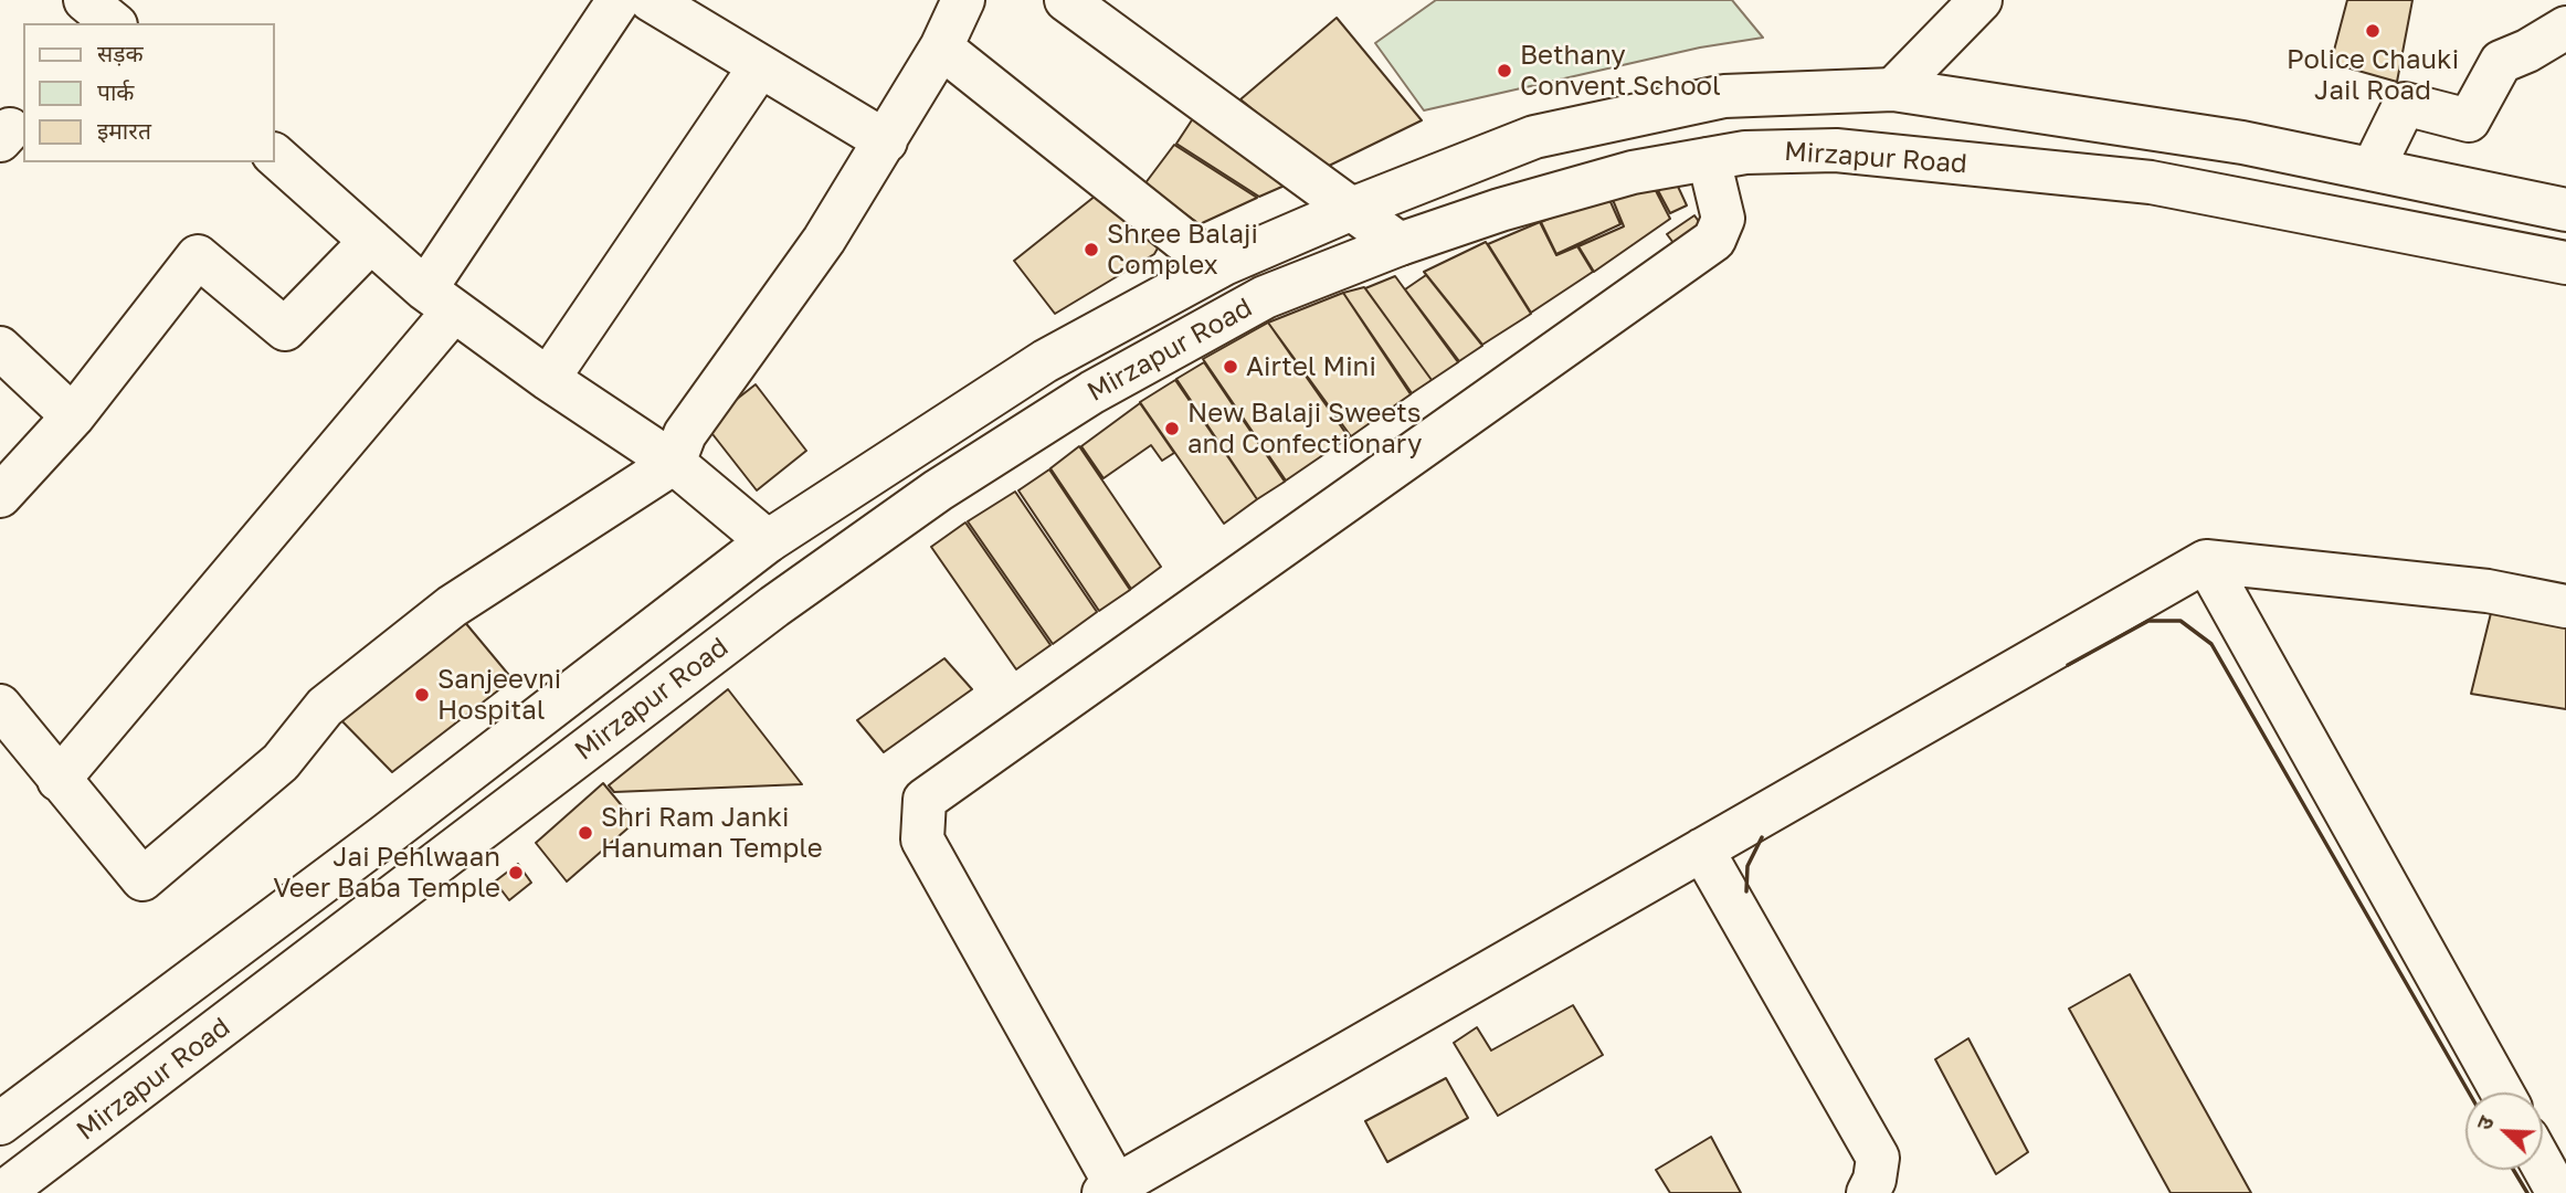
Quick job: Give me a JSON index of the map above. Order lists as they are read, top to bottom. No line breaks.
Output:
{"streets":{"main road":["Mirzapur Road"]},"places":["Police Chauki Jail Road","Bethany Convent School","Shree Balaji Complex","Airtel Mini","New Balaji Sweets and Confectionary","Sanjeevni Hospital","Shri Ram Janki Hanuman Temple","Jai Pehlwaan Veer Baba Temple"],"legend":["सड़क","पार्क","इमारत"],"north":"top left"}
